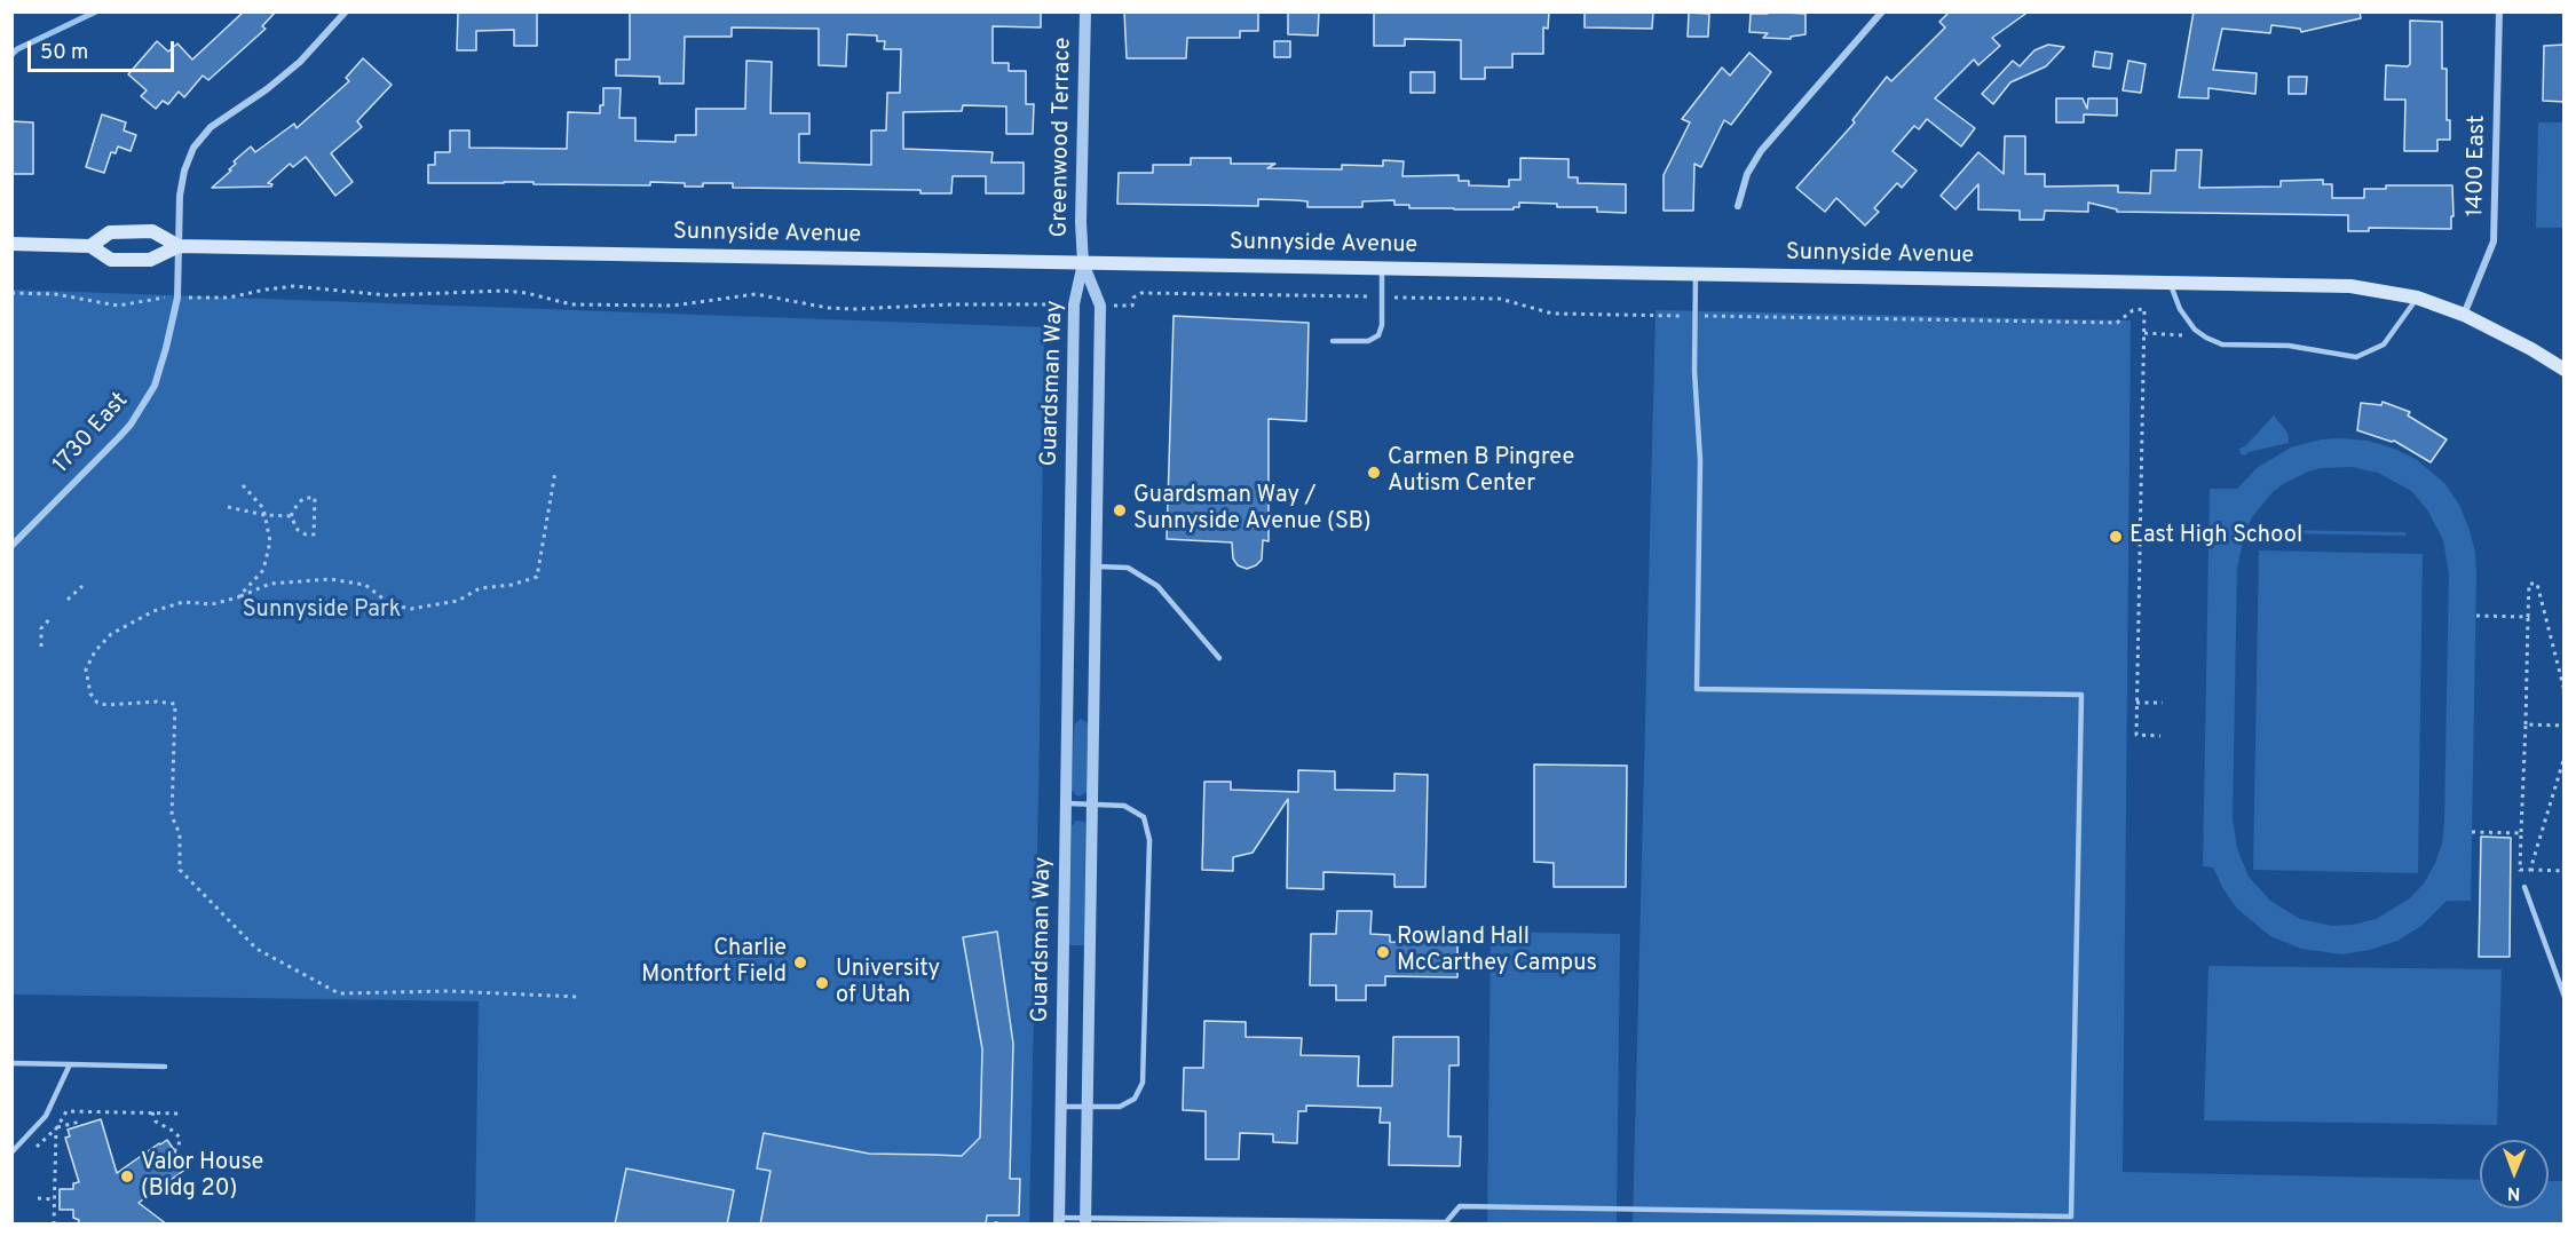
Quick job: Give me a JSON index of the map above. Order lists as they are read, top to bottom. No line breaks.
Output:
{"streets":{"main road":["Sunnyside Avenue"],"street":["Greenwood Terrace","1400 East","Guardsman Way","1730 East"]},"crossings":[["Greenwood Terrace","Sunnyside Avenue"],["Greenwood Terrace","Guardsman Way"],["1400 East","Sunnyside Avenue"],["Sunnyside Avenue","Guardsman Way"],["Sunnyside Avenue","1730 East"]],"parks":["Sunnyside Park"],"places":["Carmen B Pingree Autism Center","Guardsman Way / Sunnyside Avenue (SB)","East High School","Rowland Hall McCarthey Campus","Charlie Montfort Field","University of Utah","Valor House (Bldg 20)"],"scale_bar":"50 m","north":"bottom"}
